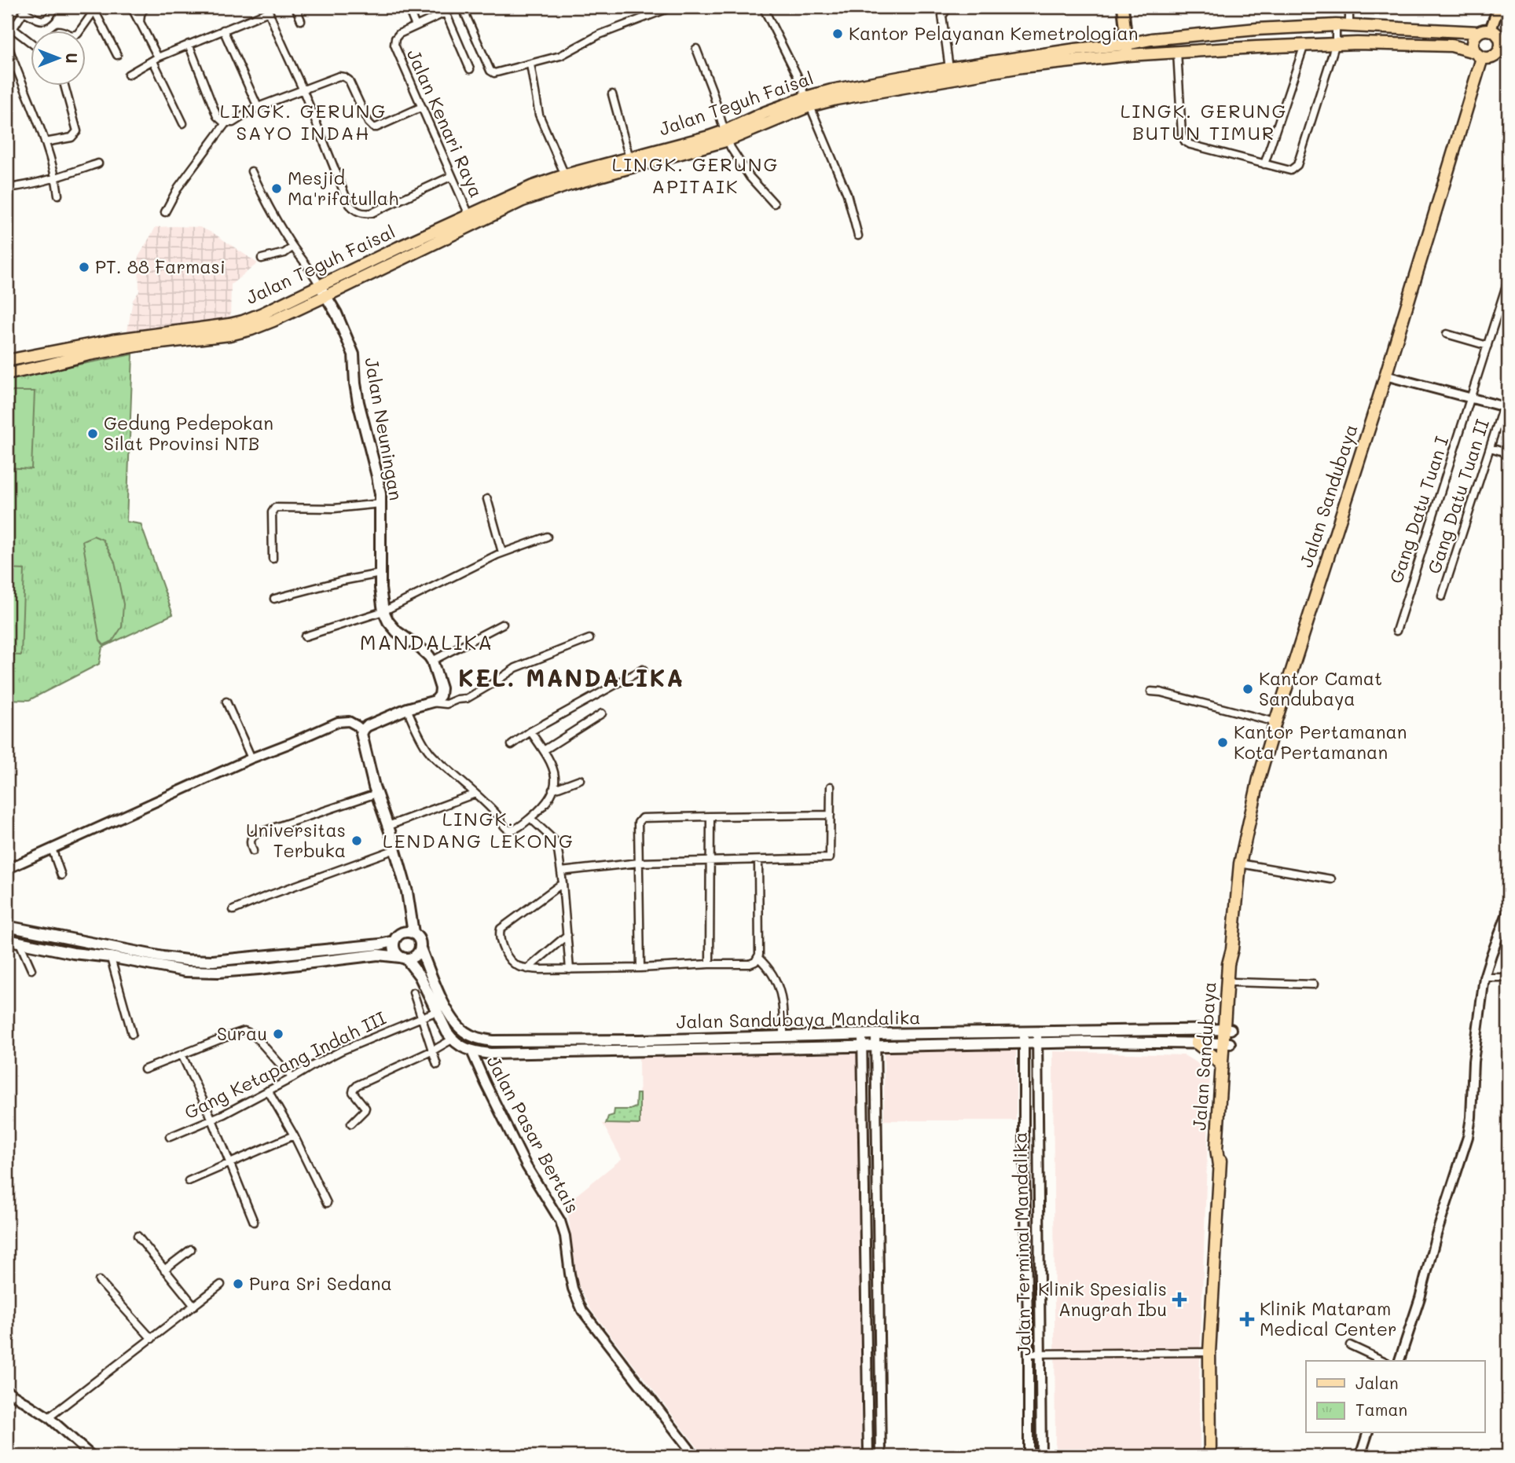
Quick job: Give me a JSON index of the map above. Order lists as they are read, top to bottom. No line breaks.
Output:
{"streets":{"highway":["Jalan Teguh Faisal","Jalan Sandubaya"],"main road":["Jalan Neuningan","Jalan Sandubaya Mandalika"],"street":["Jalan Kenari Raya","Gang Datu Tuan II","Gang Datu Tuan I","Gang Ketapang Indah III","Jalan Pasar Bertais","Jalan Terminal Mandalika"]},"crossings":[["Jalan Teguh Faisal","Jalan Kenari Raya"],["Jalan Teguh Faisal","Jalan Neuningan"],["Jalan Teguh Faisal","Jalan Sandubaya"],["Jalan Sandubaya","Jalan Sandubaya Mandalika"],["Jalan Sandubaya Mandalika","Jalan Terminal Mandalika"]],"districts":["LINGK. GERUNG SAYO INDAH","LINGK. GERUNG BUTUN TIMUR","LINGK. GERUNG APITAIK","MANDALIKA","KEL. MANDALIKA","LINGK. LENDANG LEKONG"],"places":{"other":["Kantor Pelayanan Kemetrologian","Mesjid Ma'rifatullah","PT. 88 Farmasi","Gedung Pedepokan Silat Provinsi NTB","Kantor Camat Sandubaya","Kantor Pertamanan Kota Pertamanan","Universitas Terbuka","Surau","Pura Sri Sedana"],"health":["Klinik Spesialis Anugrah Ibu","Klinik Mataram Medical Center"]},"legend":["Jalan","Taman"],"north":"right"}
